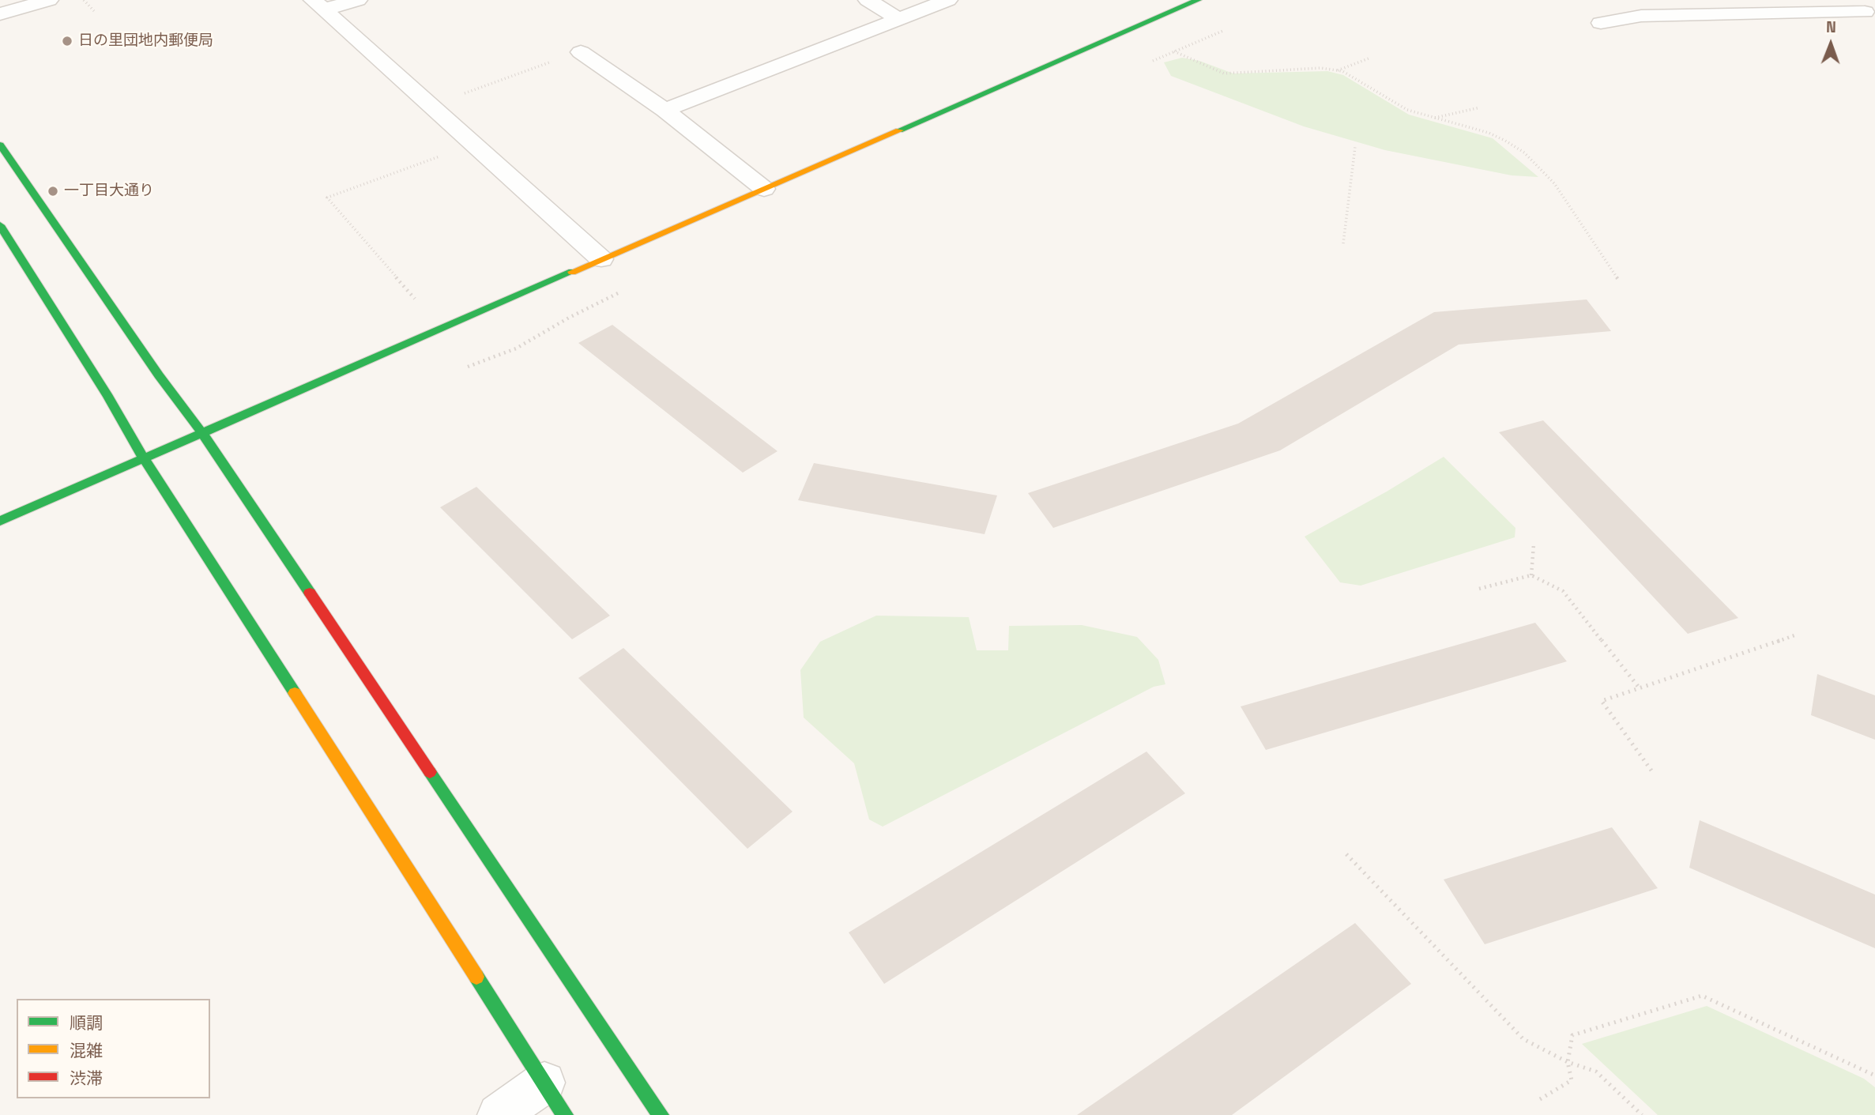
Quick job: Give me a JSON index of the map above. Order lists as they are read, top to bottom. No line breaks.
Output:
{"places":["日の里団地内郵便局","一丁目大通り"],"legend":["順調","混雑","渋滞"],"north":"top"}
